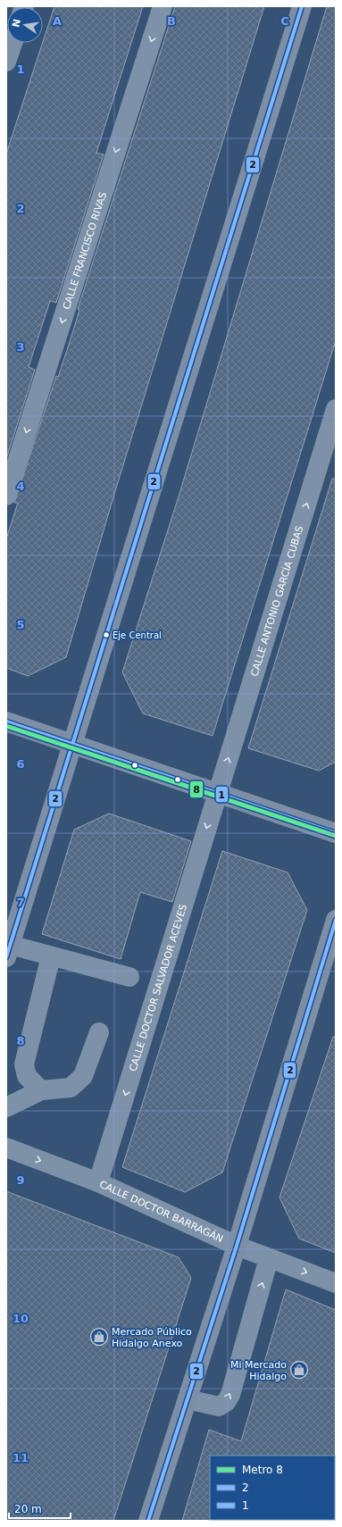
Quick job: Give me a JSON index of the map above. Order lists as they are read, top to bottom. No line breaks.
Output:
{"streets":{"street":["CALLE FRANCISCO RIVAS","CALLE ANTONIO GARCÍA CUBAS","CALLE DOCTOR SALVADOR ACEVES","CALLE DOCTOR BARRAGÁN"]},"crossings":[["CALLE ANTONIO GARCÍA CUBAS","CALLE DOCTOR SALVADOR ACEVES"],["CALLE DOCTOR SALVADOR ACEVES","CALLE DOCTOR BARRAGÁN"]],"one_way":["CALLE FRANCISCO RIVAS","CALLE ANTONIO GARCÍA CUBAS","CALLE DOCTOR BARRAGÁN"],"places":{"other":["Eje Central"],"shop":["Mercado Público Hidalgo Anexo","Mi Mercado Hidalgo"]},"lines":["transit line 2","transit line 1","metro line 8"],"legend":["Metro 8","2","1"],"scale_bar":"20 m","north":"left","grid":{"columns":["A","B","C"],"rows":["1","2","3","4","5","6","7","8","9","10","11"]}}
